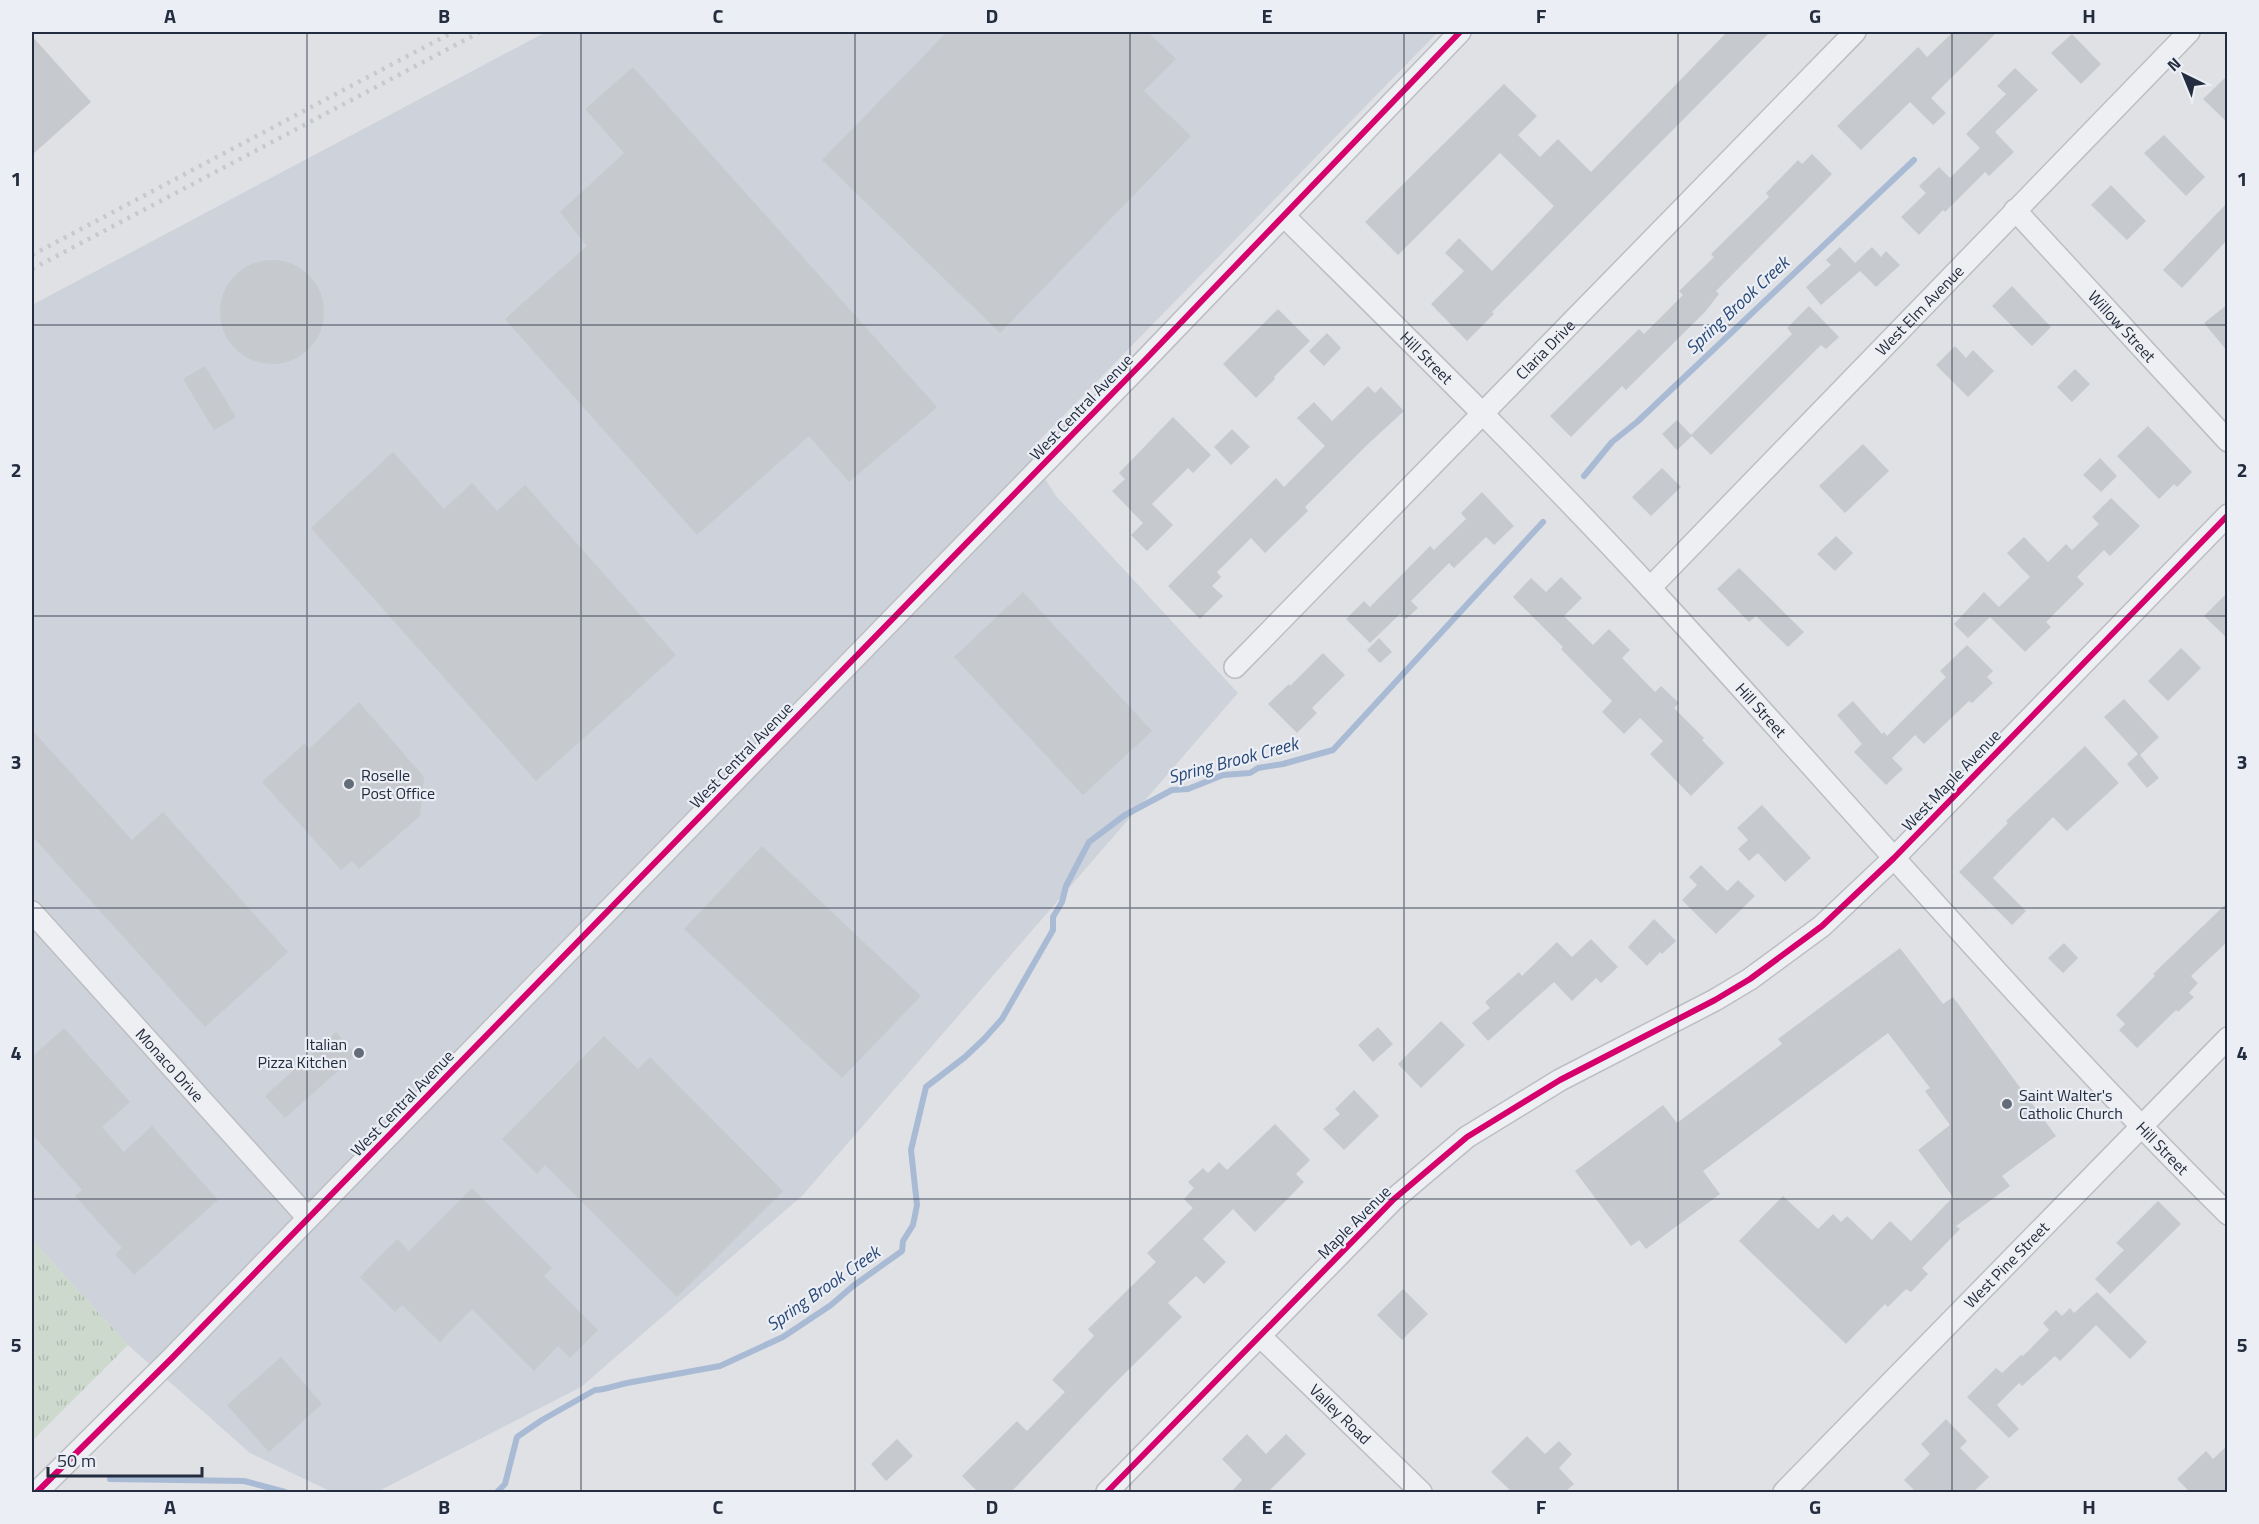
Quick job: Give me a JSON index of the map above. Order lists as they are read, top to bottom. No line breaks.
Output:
{"streets":{"street":["West Elm Avenue","Willow Street","Claria Drive","Hill Street","West Central Avenue","West Maple Avenue","Monaco Drive","Maple Avenue","West Pine Street","Valley Road"]},"crossings":[["West Elm Avenue","Willow Street"],["West Elm Avenue","Hill Street"],["Claria Drive","Hill Street"],["Hill Street","West Central Avenue"],["Hill Street","West Maple Avenue"],["Hill Street","West Pine Street"],["West Central Avenue","Monaco Drive"],["West Maple Avenue","Maple Avenue"],["Maple Avenue","Valley Road"]],"water":["Spring Brook Creek"],"places":["Roselle Post Office","Italian Pizza Kitchen","Saint Walter's Catholic Church"],"scale_bar":"50 m","north":"top left","grid":{"columns":["A","B","C","D","E","F","G","H"],"rows":["1","2","3","4","5"]}}
